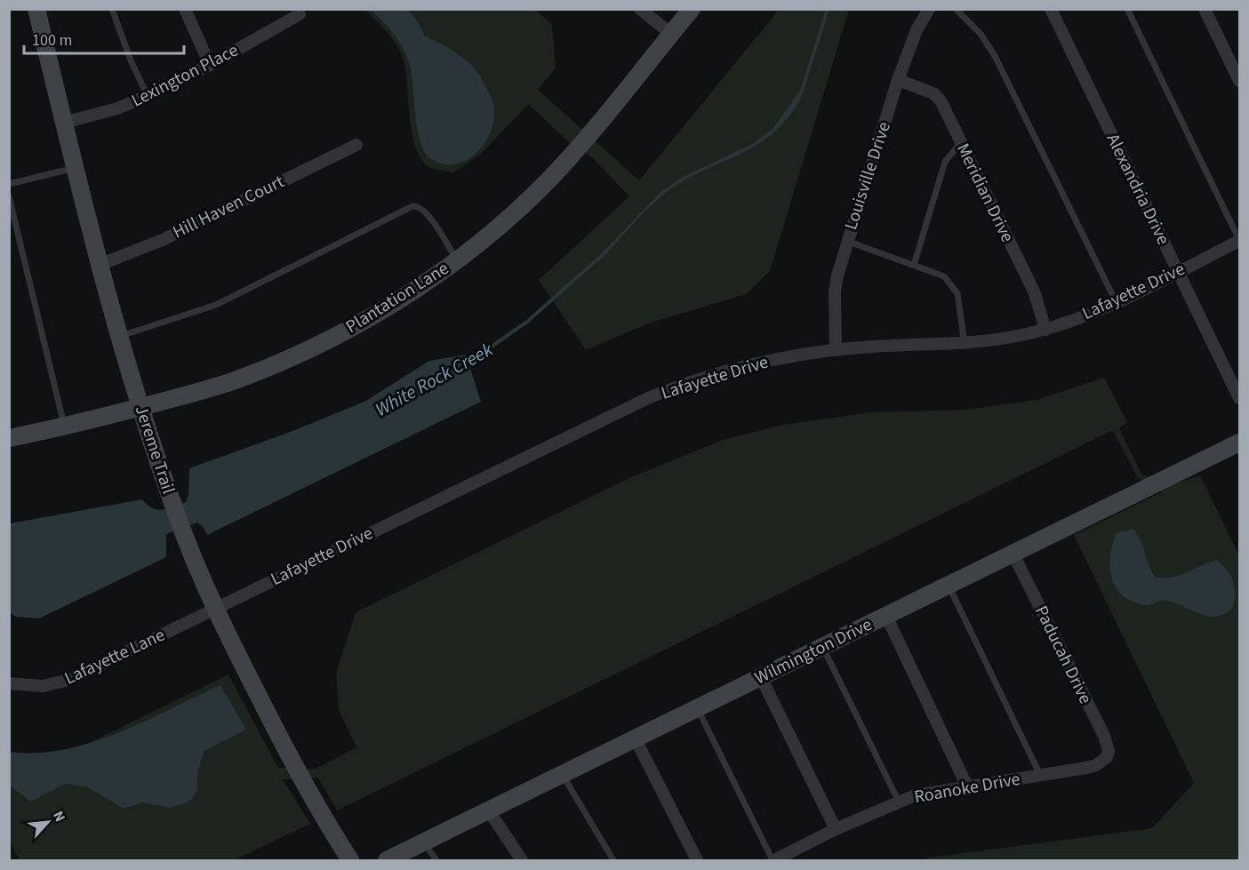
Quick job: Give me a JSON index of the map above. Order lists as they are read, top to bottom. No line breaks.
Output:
{"streets":{"street":["Lexington Place","Louisville Drive","Alexandria Drive","Meridian Drive","Hill Haven Court","Lafayette Drive","Plantation Lane","Jereme Trail","Wilmington Drive","Paducah Drive","Lafayette Lane","Roanoke Drive"]},"crossings":[["Lexington Place","Jereme Trail"],["Louisville Drive","Meridian Drive"],["Louisville Drive","Lafayette Drive"],["Alexandria Drive","Lafayette Drive"],["Meridian Drive","Lafayette Drive"],["Hill Haven Court","Jereme Trail"],["Lafayette Drive","Jereme Trail"],["Lafayette Drive","Lafayette Lane"],["Plantation Lane","Jereme Trail"],["Jereme Trail","Lafayette Lane"],["Wilmington Drive","Paducah Drive"],["Paducah Drive","Roanoke Drive"]],"water":["White Rock Creek"],"scale_bar":"100 m","north":"top right"}
